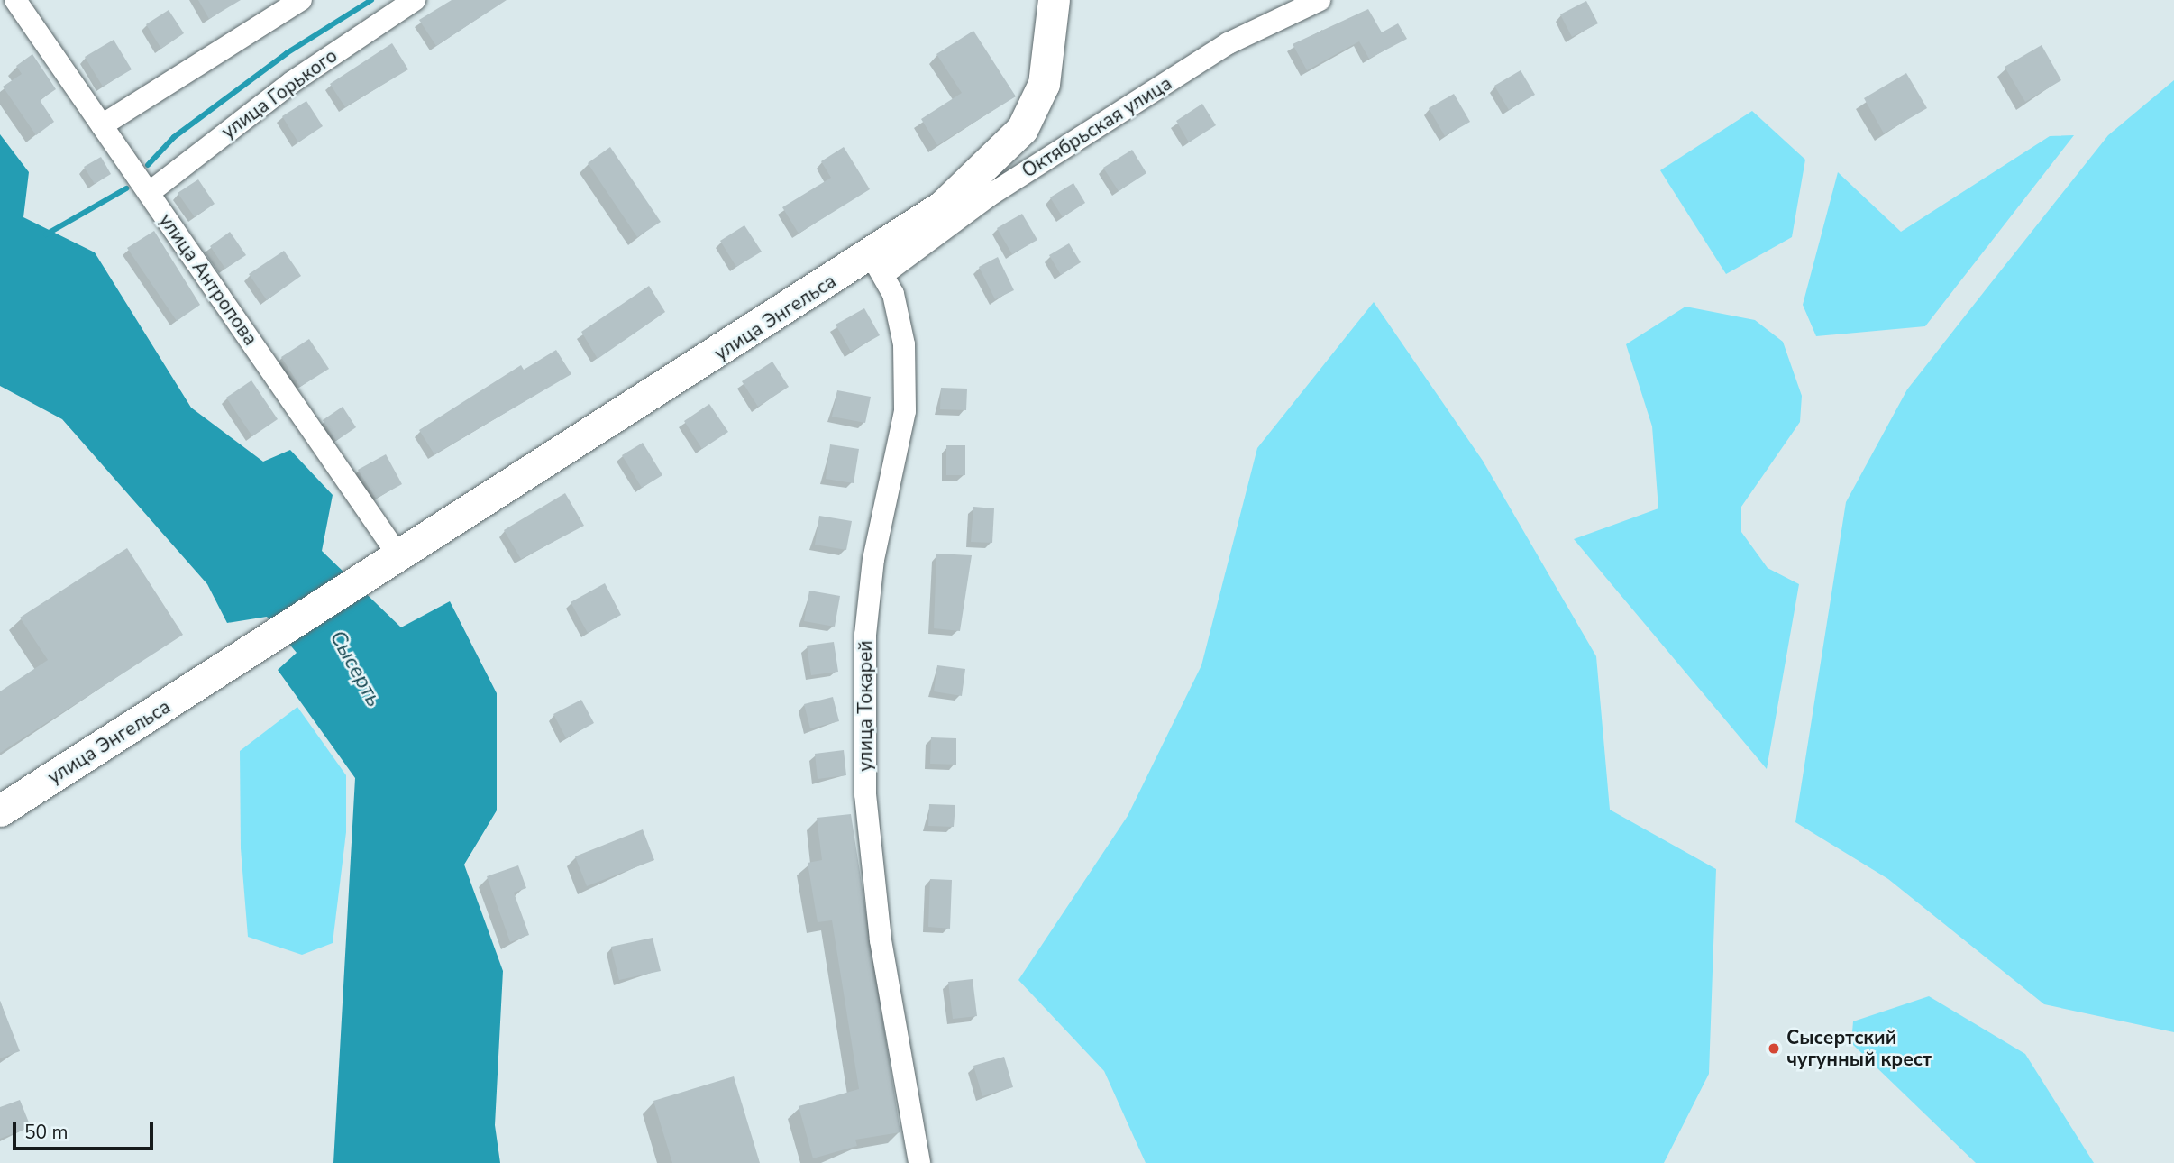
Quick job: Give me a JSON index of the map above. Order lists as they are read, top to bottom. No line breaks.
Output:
{"streets":{"street":["улица Горького","Октябрьская улица","улица Антропова","улица Энгельса","улица Токарей"]},"crossings":[["улица Горького","улица Антропова"],["Октябрьская улица","улица Энгельса"],["Октябрьская улица","улица Токарей"],["улица Антропова","улица Энгельса"],["улица Энгельса","улица Токарей"]],"water":["Сысерть"],"places":["Сысертский чугунный крест"],"scale_bar":"50 m"}
